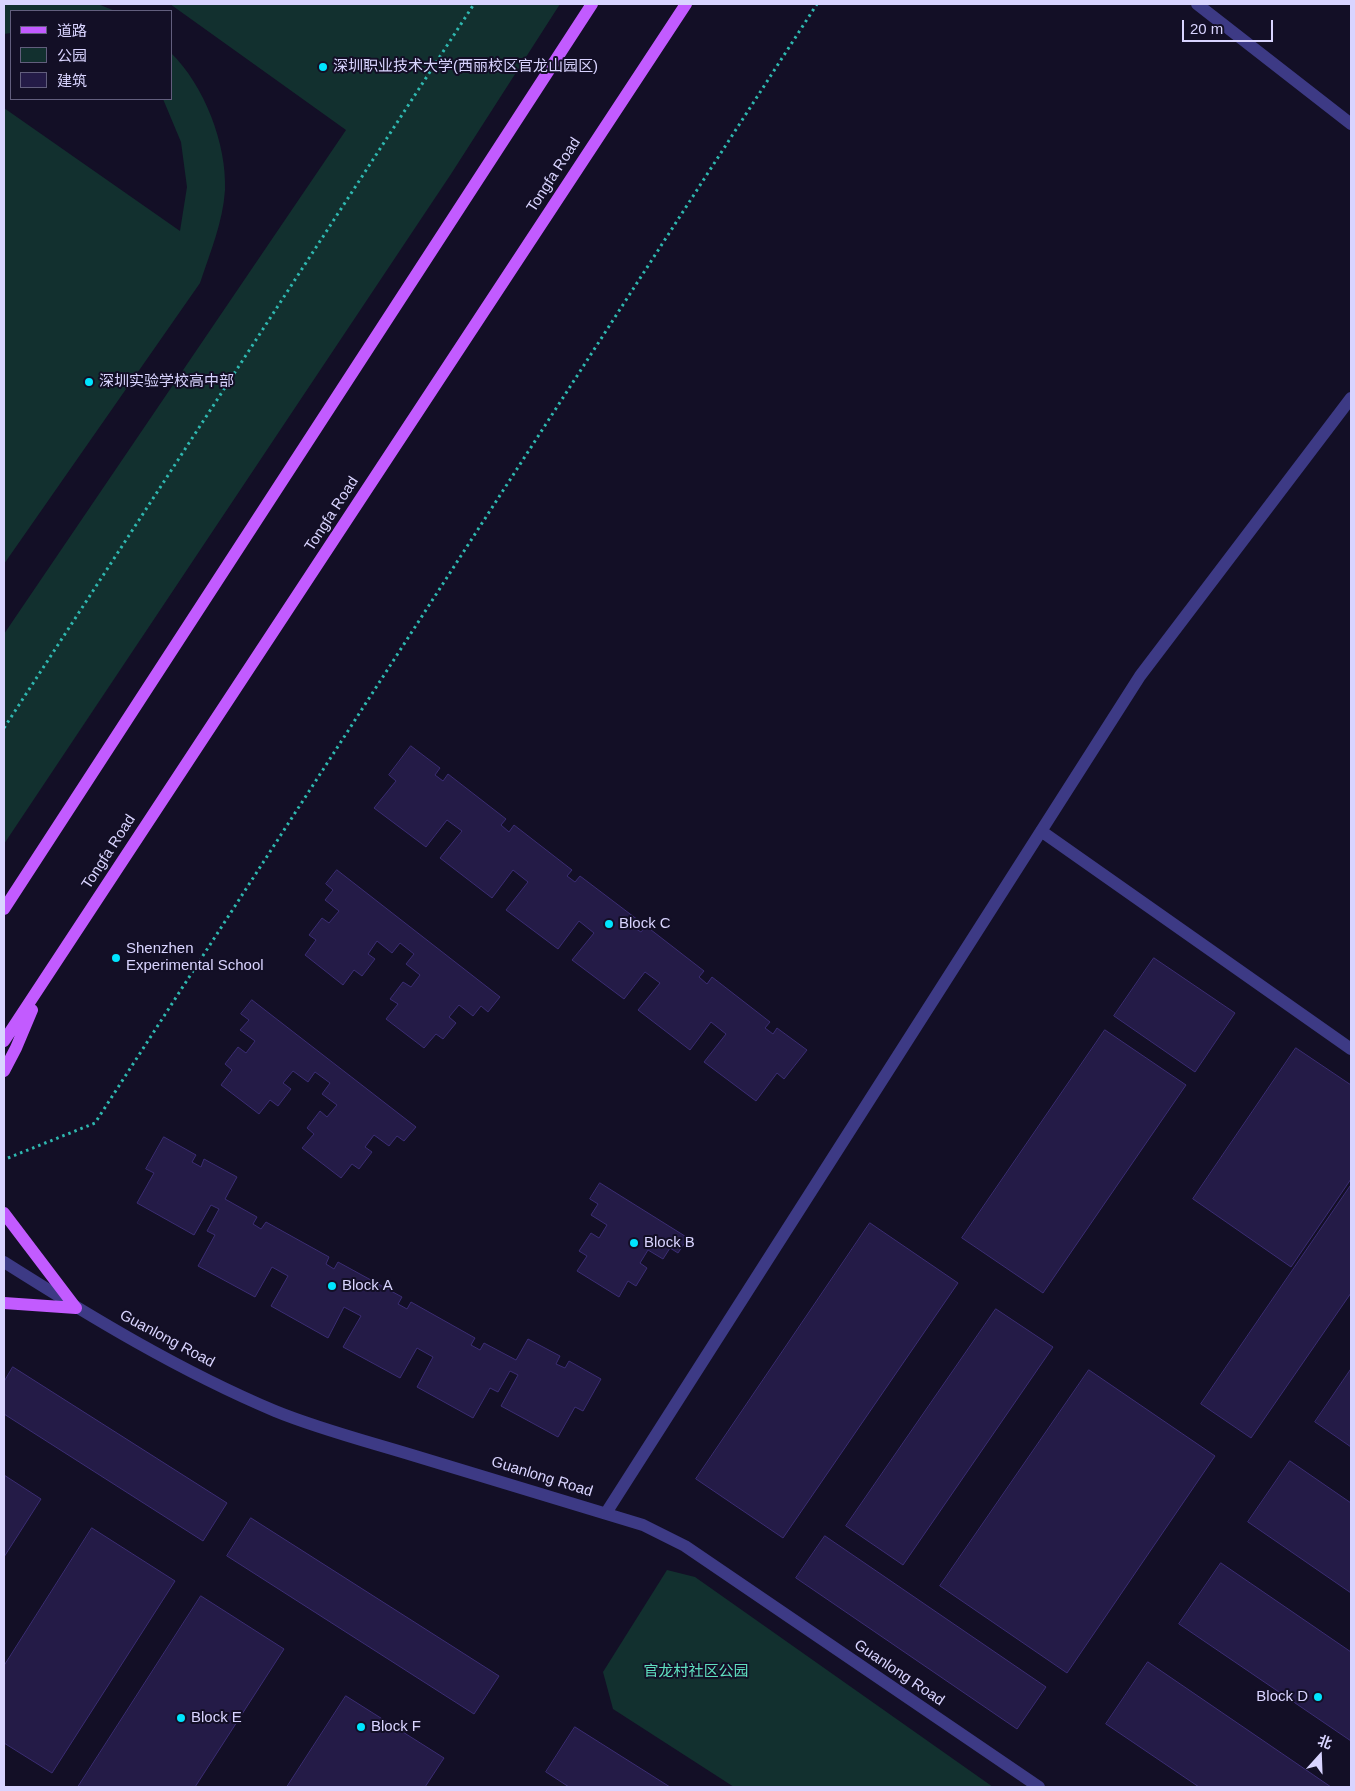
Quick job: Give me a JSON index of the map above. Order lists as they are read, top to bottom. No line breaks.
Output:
{"streets":{"main road":["Tongfa Road"],"street":["Guanlong Road"]},"parks":["官龙村社区公园"],"places":["深圳职业技术大学(西丽校区官龙山园区)","深圳实验学校高中部","Block C","Shenzhen Experimental School","Block B","Block A","Block D","Block E","Block F"],"legend":["道路","公园","建筑"],"scale_bar":"20 m","north":"top"}
